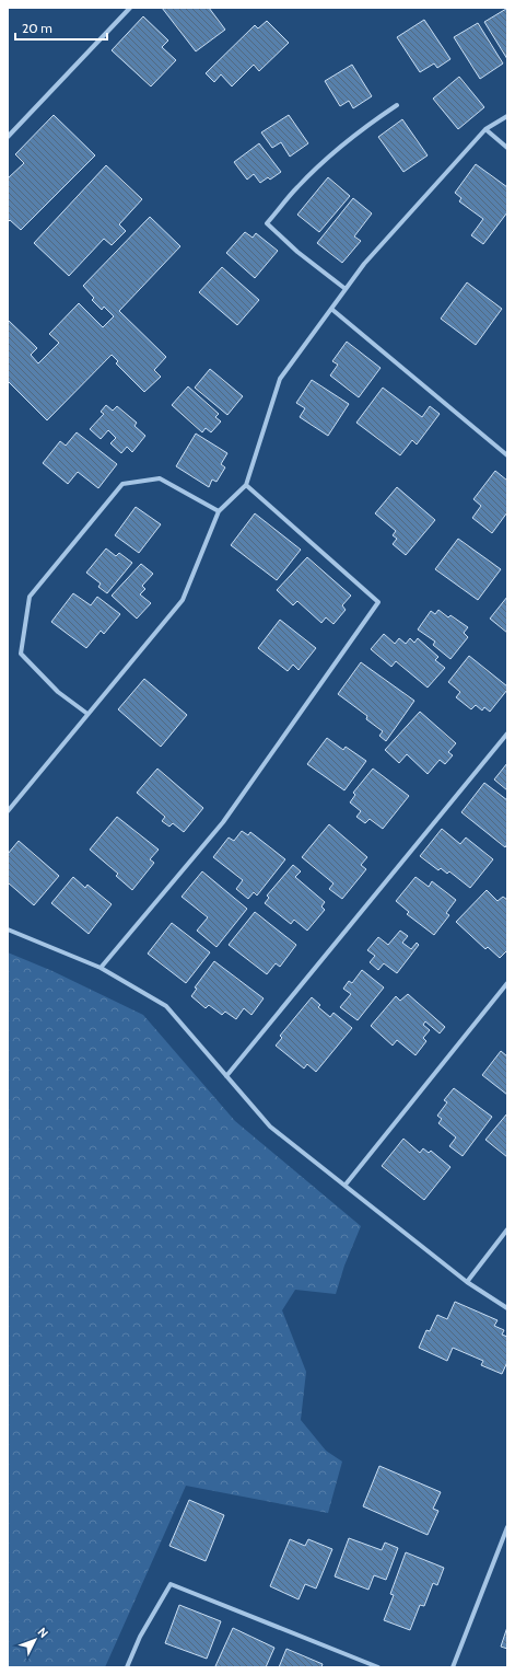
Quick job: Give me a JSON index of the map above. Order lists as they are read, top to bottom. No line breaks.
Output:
{"scale_bar":"20 m","north":"top right"}
